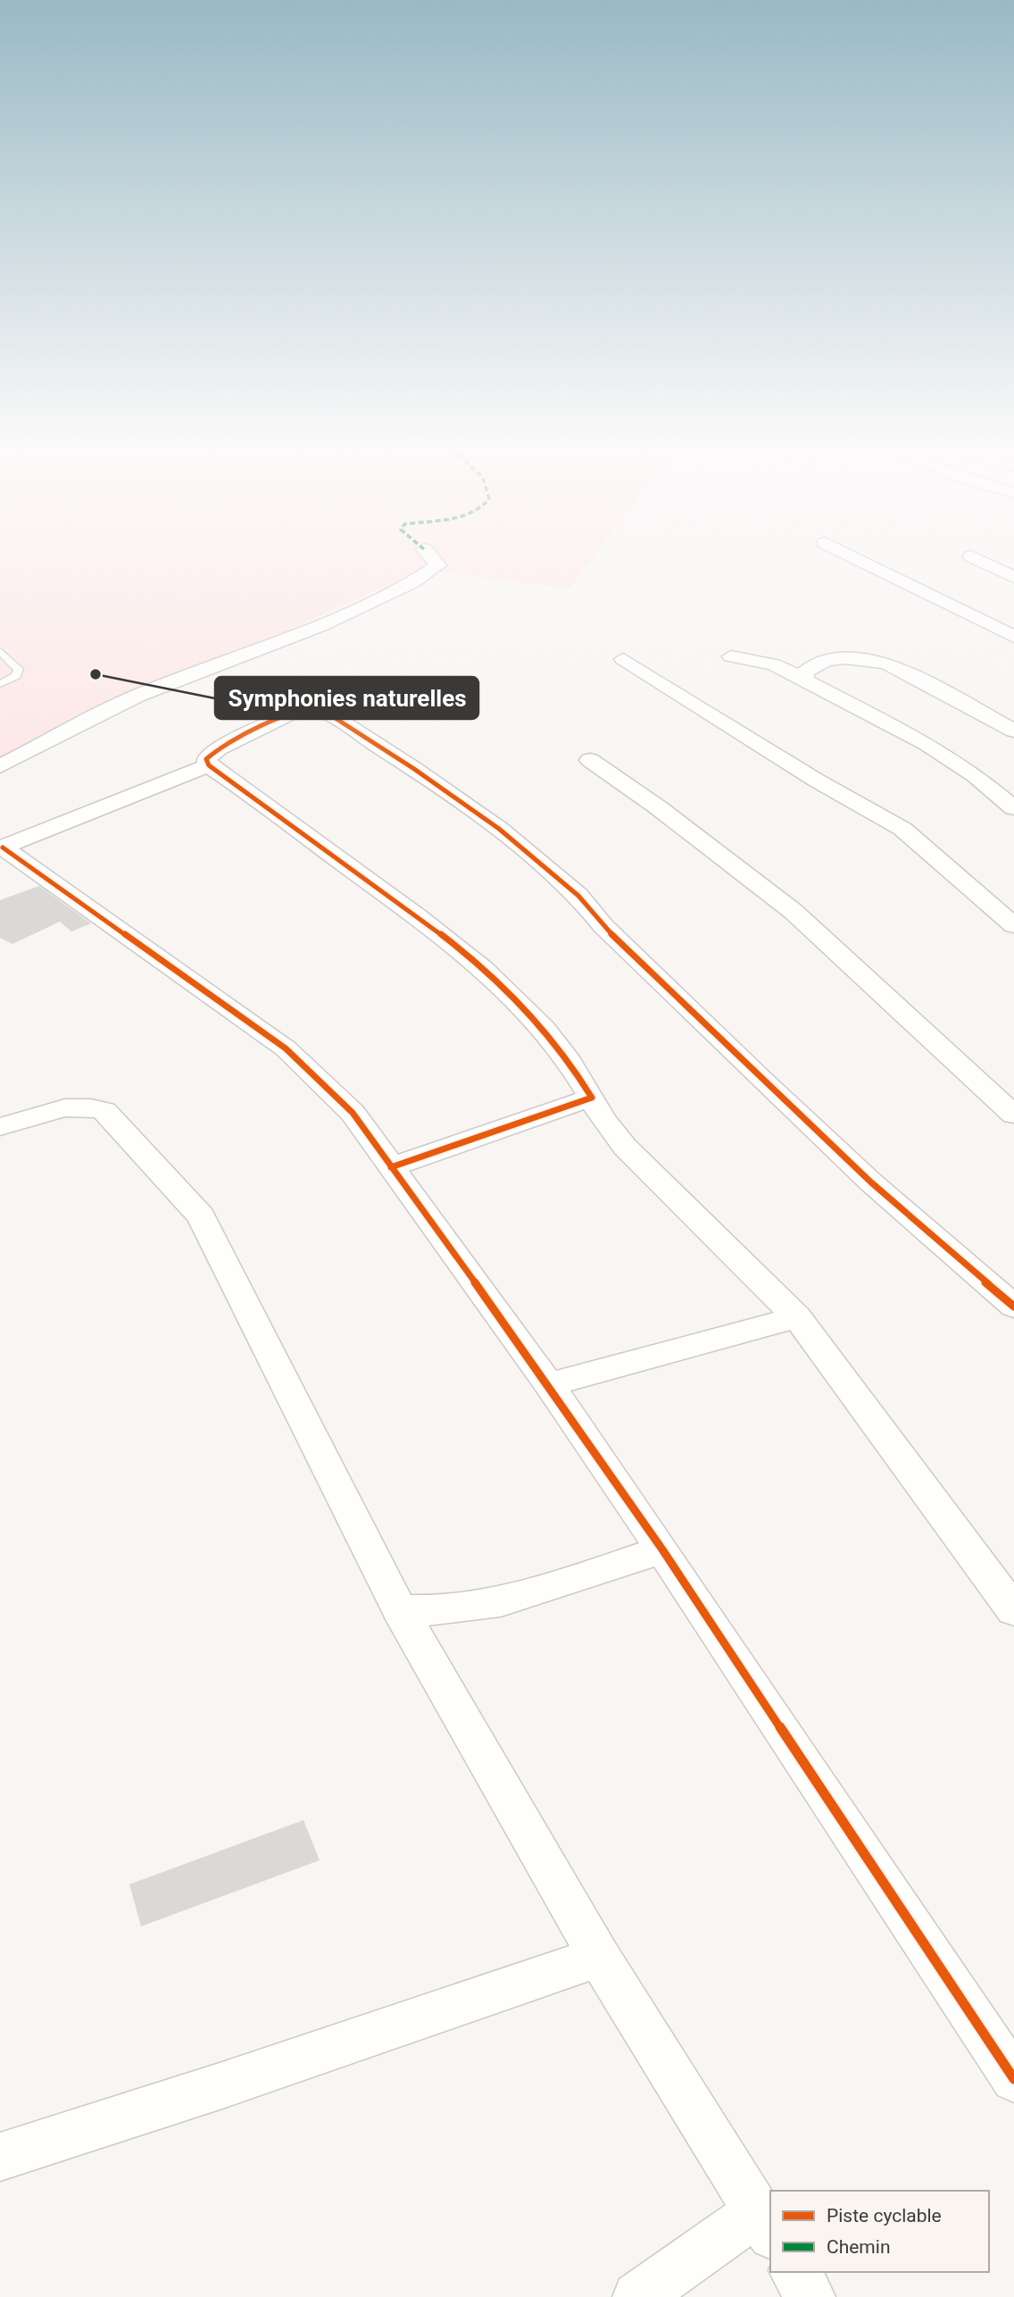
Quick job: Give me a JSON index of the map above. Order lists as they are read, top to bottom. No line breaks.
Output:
{"places":["Symphonies naturelles"],"legend":["Piste cyclable","Chemin"]}
